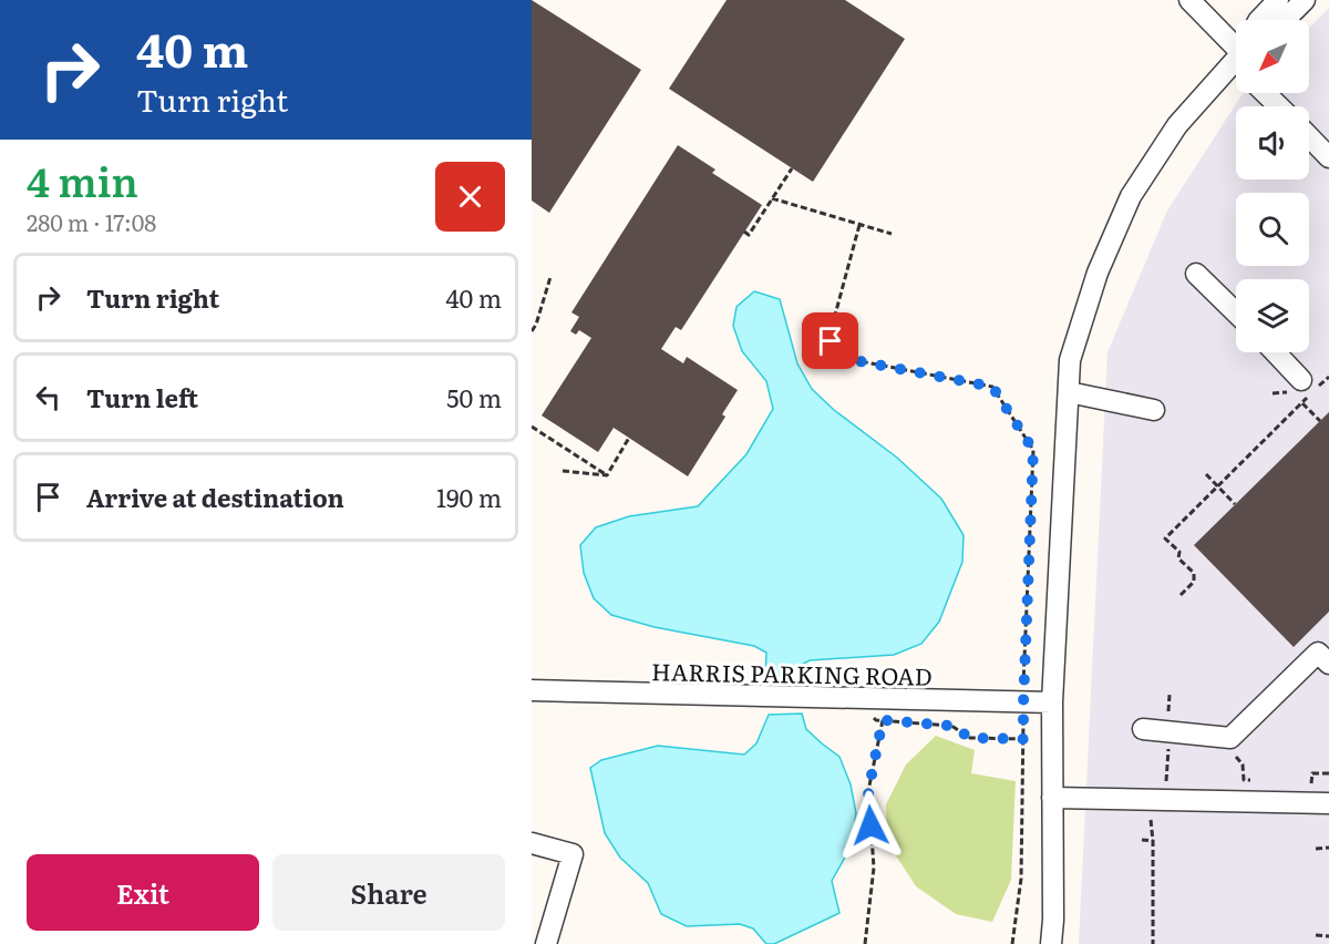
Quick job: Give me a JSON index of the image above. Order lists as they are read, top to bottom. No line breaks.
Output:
{"streets":{"street":["HARRIS PARKING ROAD"]},"north":"bottom left","page":{"turn":["40 m","Turn right"],"heading":["4 min","280 m · 17:08"],"list":[{"name":"Turn right","value":"40 m"},{"name":"Turn left","value":"50 m"},{"name":"Arrive at destination","value":"190 m"}],"buttons":["Exit","Share"]}}
